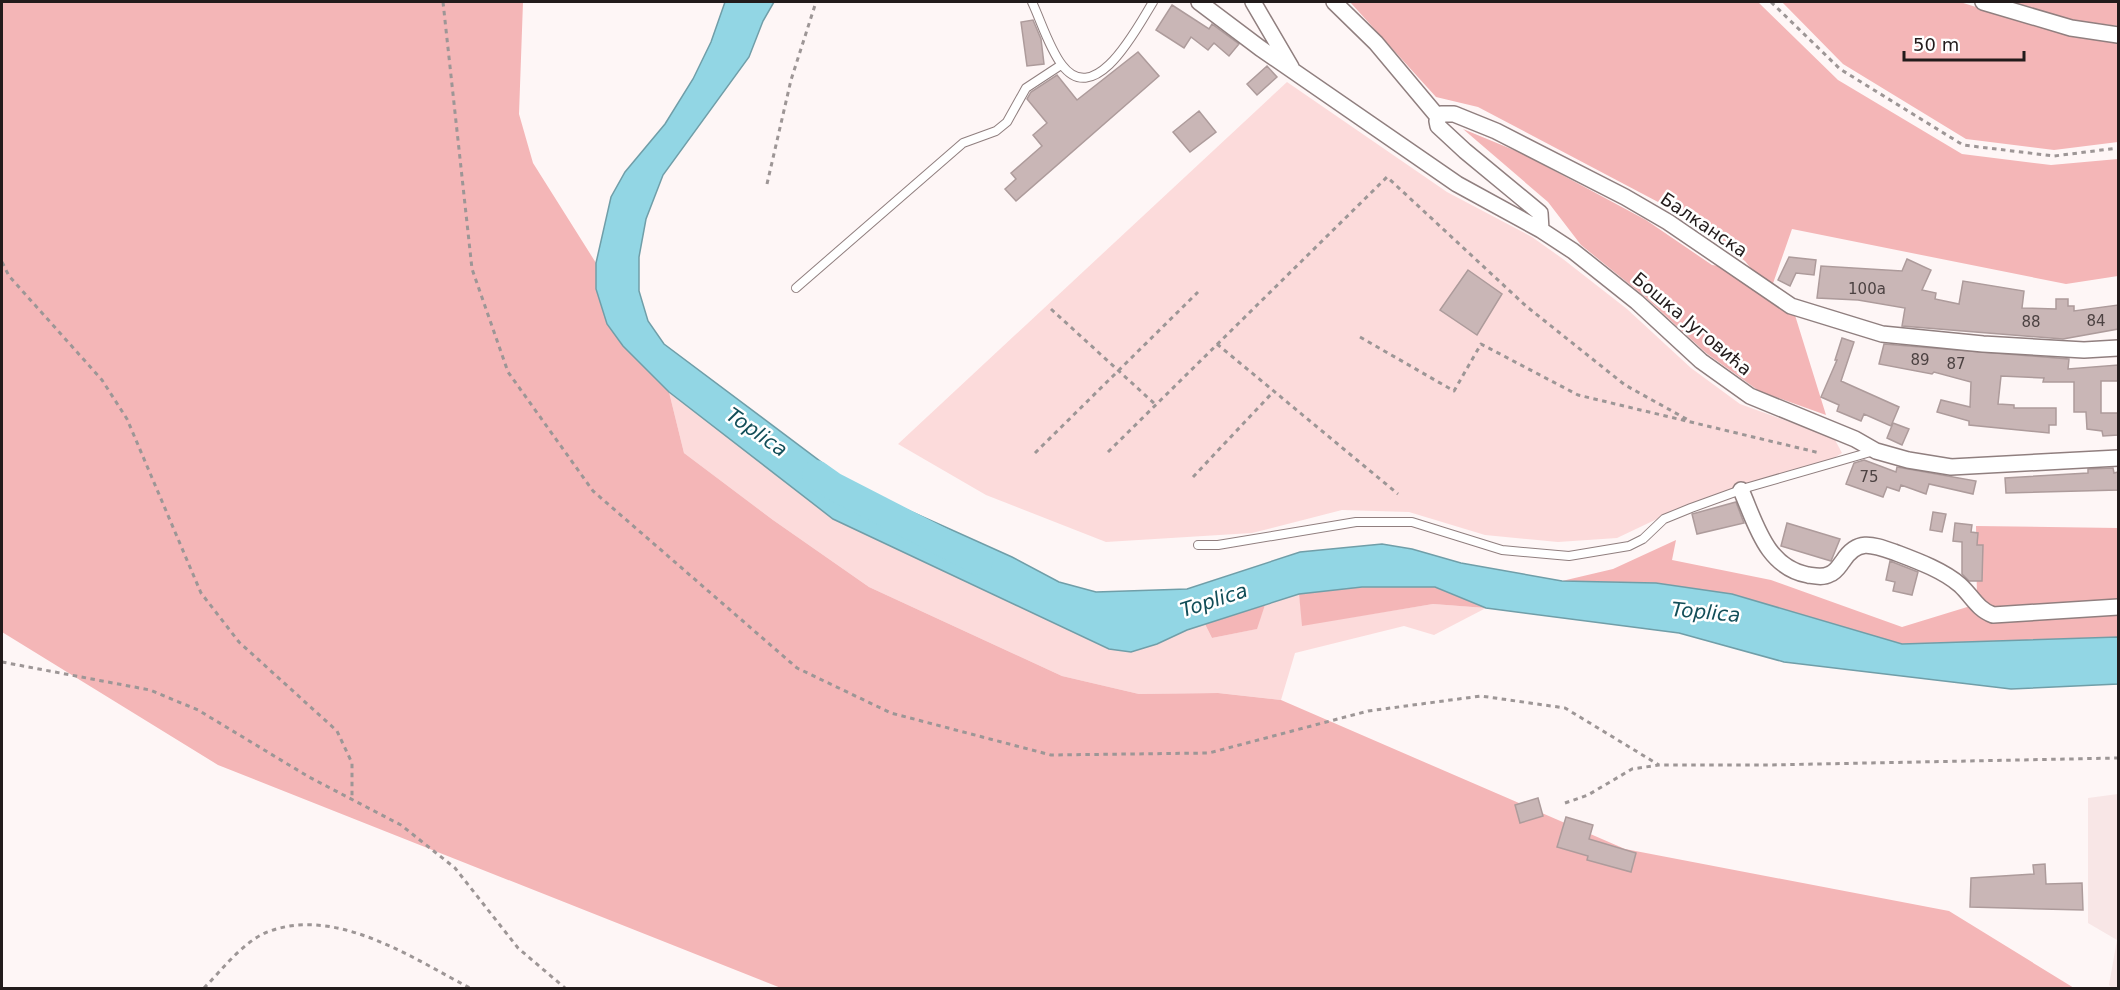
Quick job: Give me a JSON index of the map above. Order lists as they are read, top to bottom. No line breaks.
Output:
{"streets":{"street":["Балканска","Бошка Југовића"]},"water":["Toplica"],"house_numbers":["100a","84","88","89","87","75"],"scale_bar":"50 m"}
